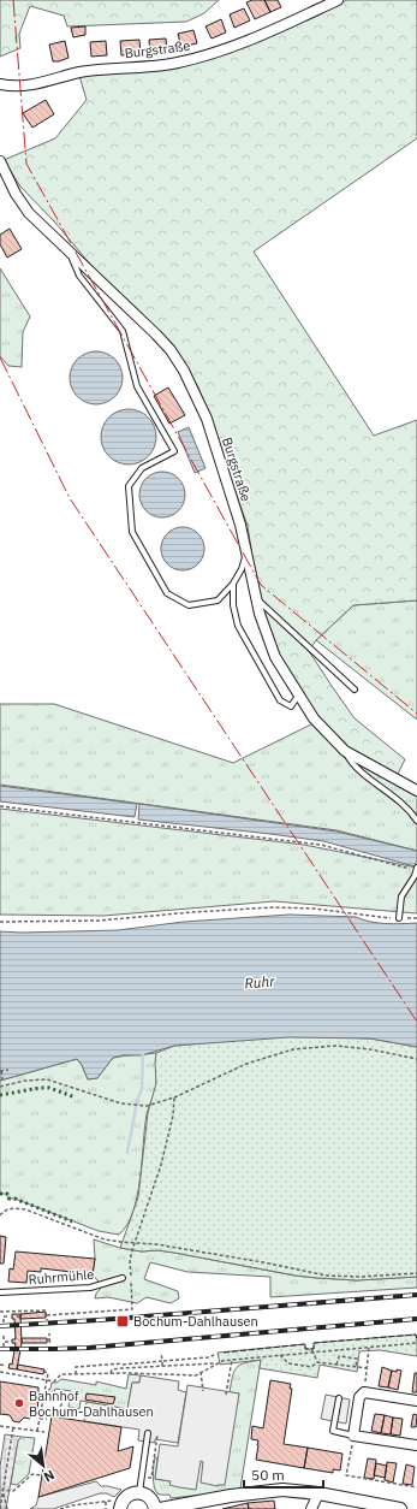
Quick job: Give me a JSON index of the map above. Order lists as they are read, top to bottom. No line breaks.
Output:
{"streets":{"street":["Burgstraße"],"lane":["Ruhrmühle"]},"water":["Ruhr"],"places":{"transit":["Bochum-Dahlhausen"],"other":["Bahnhof Bochum-Dahlhausen"]},"scale_bar":"50 m","north":"bottom right"}
